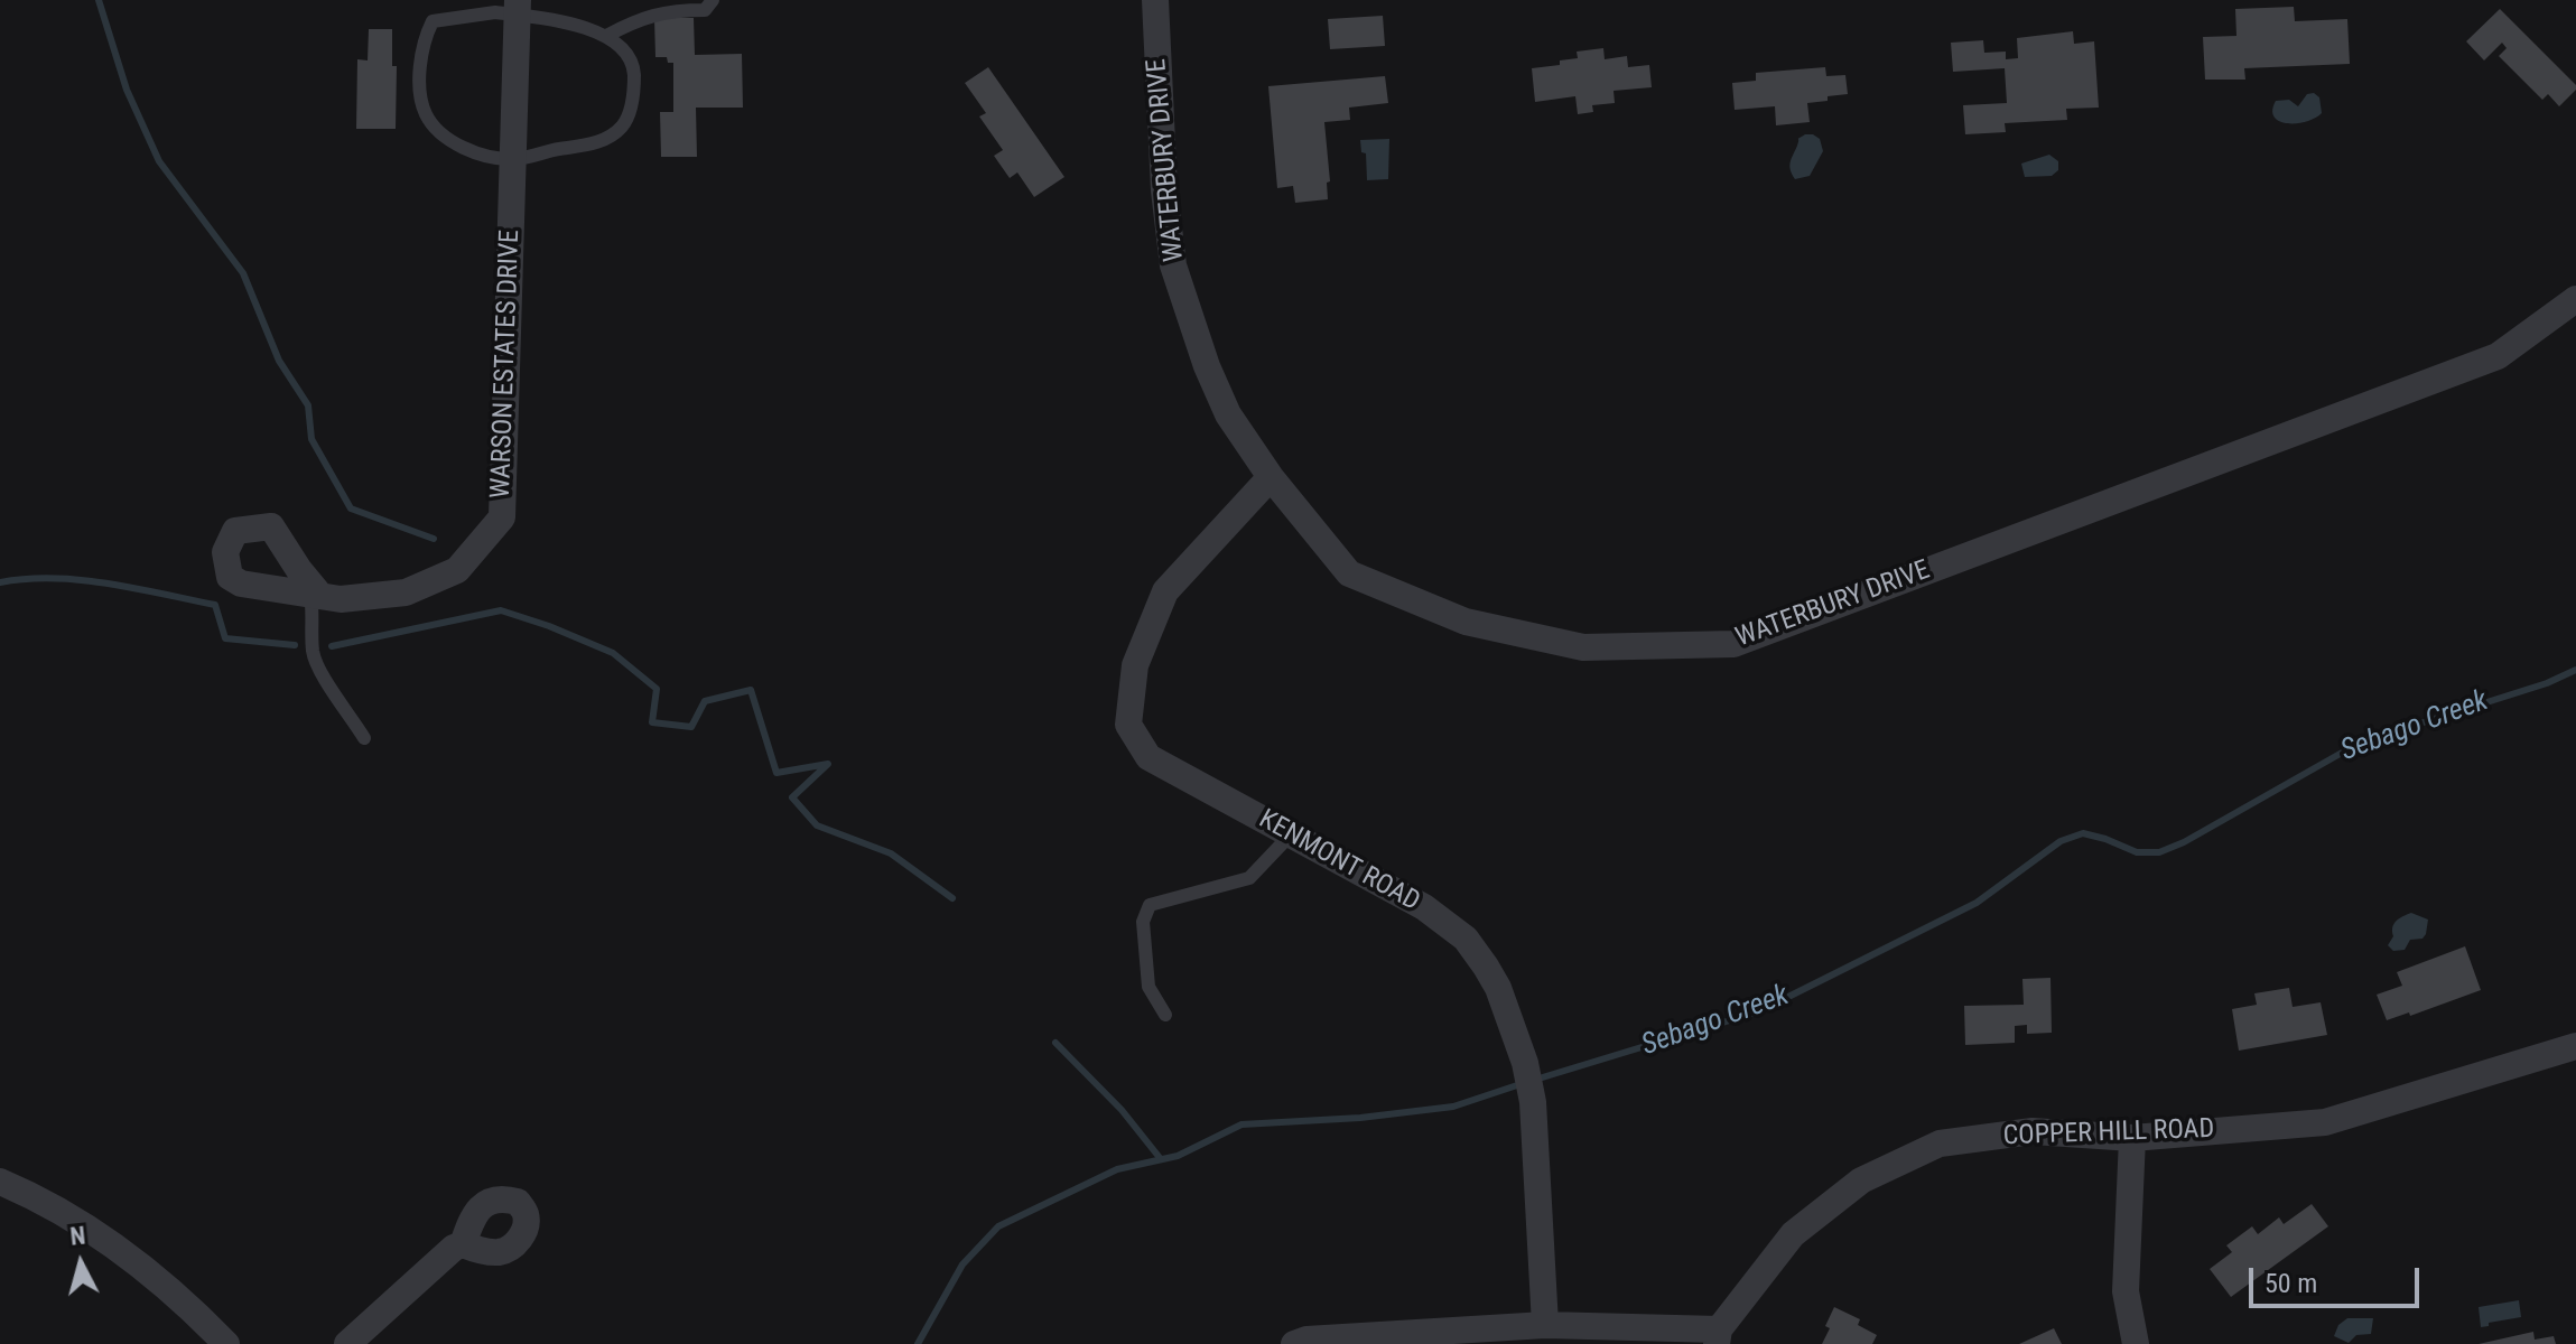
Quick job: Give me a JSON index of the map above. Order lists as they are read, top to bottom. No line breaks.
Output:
{"streets":{"street":["WATERBURY DRIVE","WARSON ESTATES DRIVE","KENMONT ROAD","COPPER HILL ROAD"]},"crossings":[["WATERBURY DRIVE","KENMONT ROAD"]],"water":["Sebago Creek"],"scale_bar":"50 m","north":"top"}
